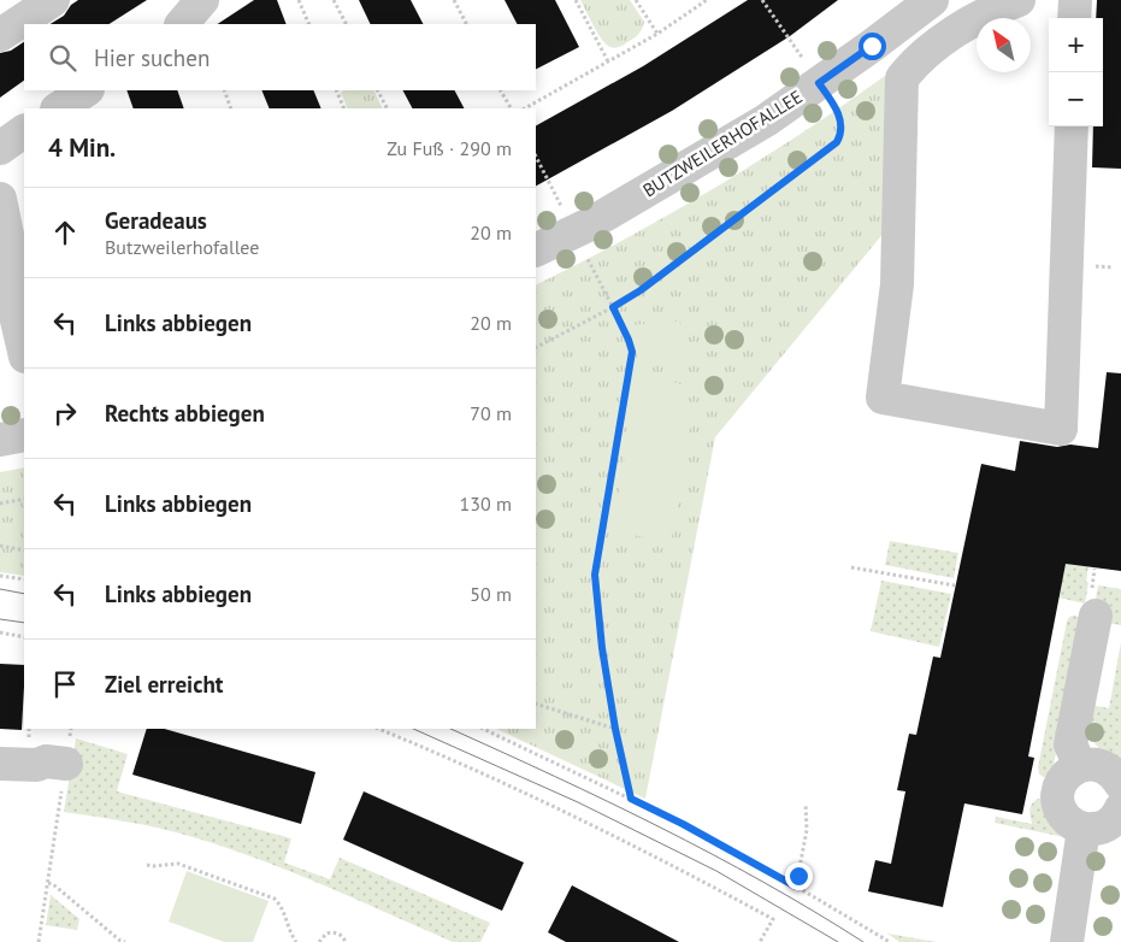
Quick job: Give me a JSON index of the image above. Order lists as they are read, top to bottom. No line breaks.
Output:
{"streets":{"street":["BUTZWEILERHOFALLEE"]},"north":"top left","page":{"map_buttons":["+","−"],"search":"Hier suchen","heading":["4 Min.","Zu Fuß · 290 m"],"list":[["Geradeaus","Butzweilerhofallee","20 m"],["Links abbiegen","20 m"],["Rechts abbiegen","70 m"],["Links abbiegen","130 m"],["Links abbiegen","50 m"],"Ziel erreicht"]}}
